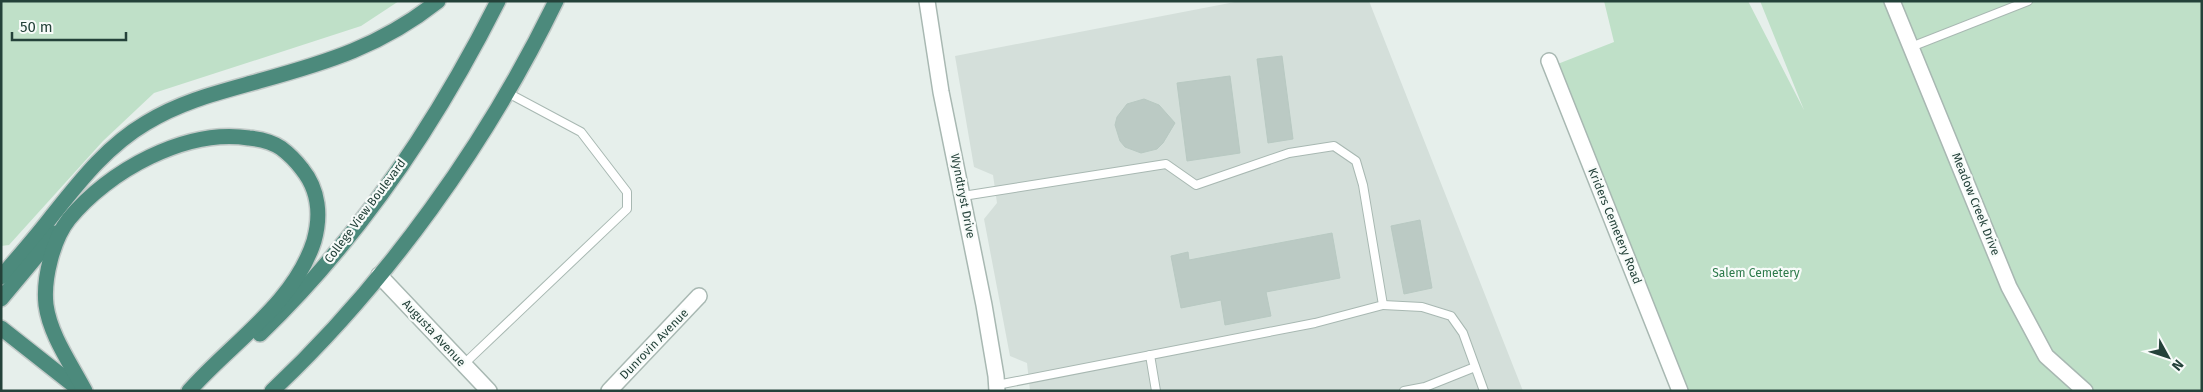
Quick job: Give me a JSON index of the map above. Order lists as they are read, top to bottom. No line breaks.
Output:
{"streets":{"highway":["College View Boulevard"],"street":["Wyndtryst Drive","Meadow Creek Drive","Kriders Cemetery Road","Augusta Avenue","Dunrovin Avenue"]},"parks":["Salem Cemetery"],"scale_bar":"50 m","north":"bottom right"}
